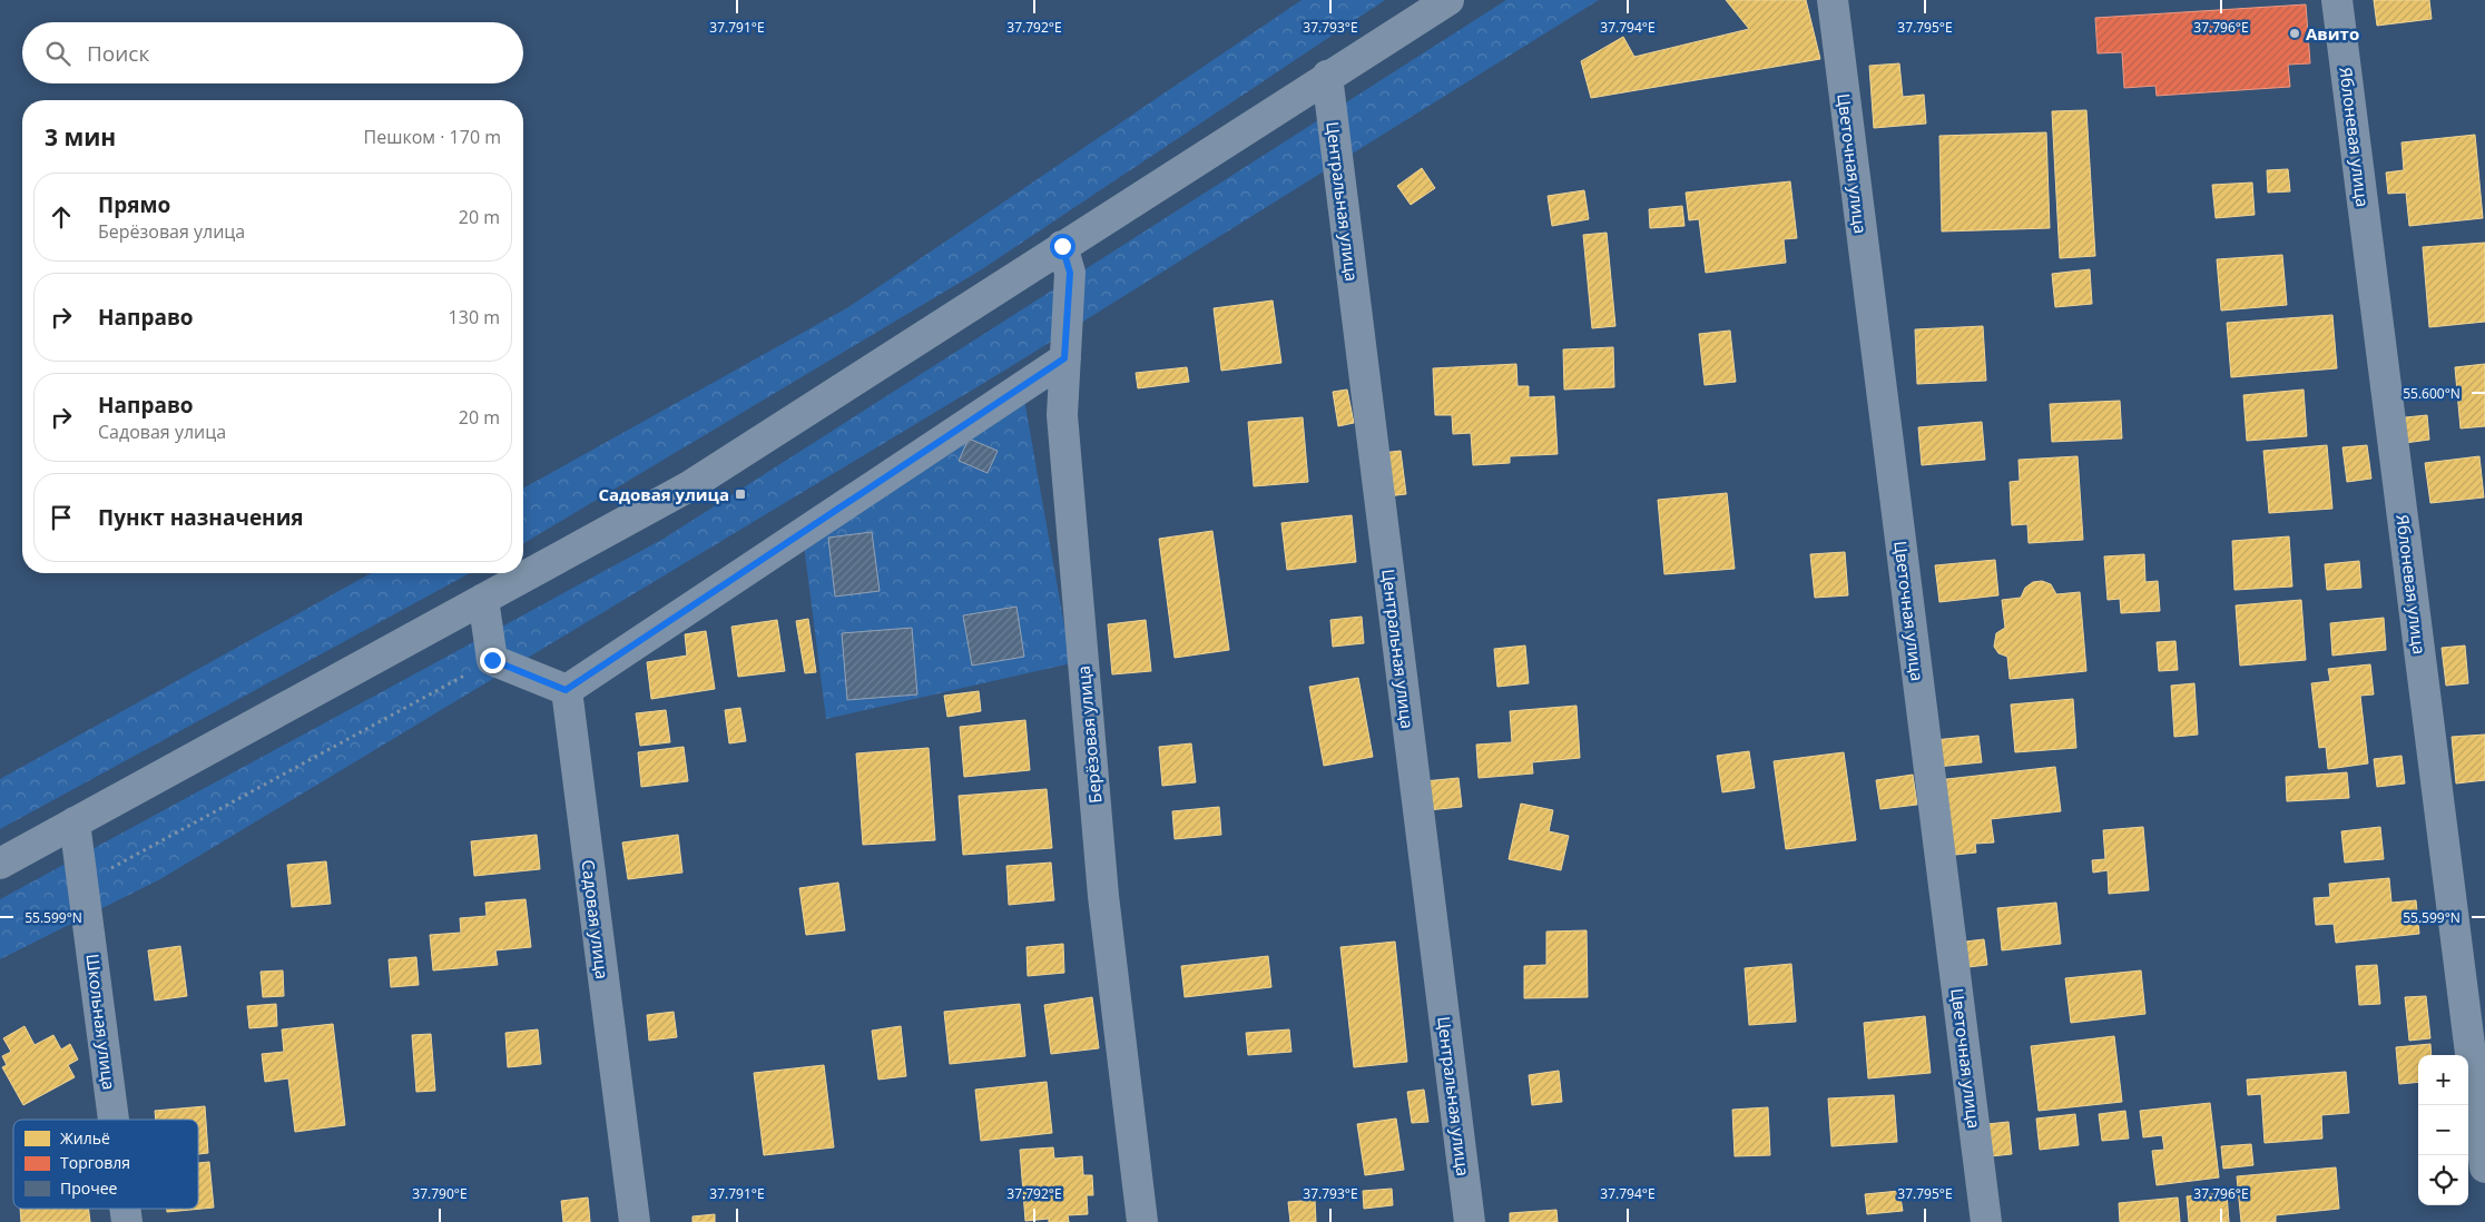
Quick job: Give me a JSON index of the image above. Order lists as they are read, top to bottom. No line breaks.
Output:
{"streets":{"street":["Яблоневая улица","Цветочная улица","Центральная улица","Берёзовая улица","Садовая улица","Школьная улица"]},"places":{"other":["Авито"],"transit":["Садовая улица"]},"legend":["Жильё","Торговля","Прочее"],"page":{"search":"Поиск","heading":["3 мин","Пешком · 170 m"],"list":[["Прямо","Берёзовая улица","20 m"],["Направо","130 m"],["Направо","Садовая улица","20 m"],"Пункт назначения"],"map_buttons":["+","−"]},"coordinates":["37.791°E","37.792°E","37.793°E","37.794°E","37.795°E","37.796°E","55.600°N","55.599°N","37.790°E"]}
